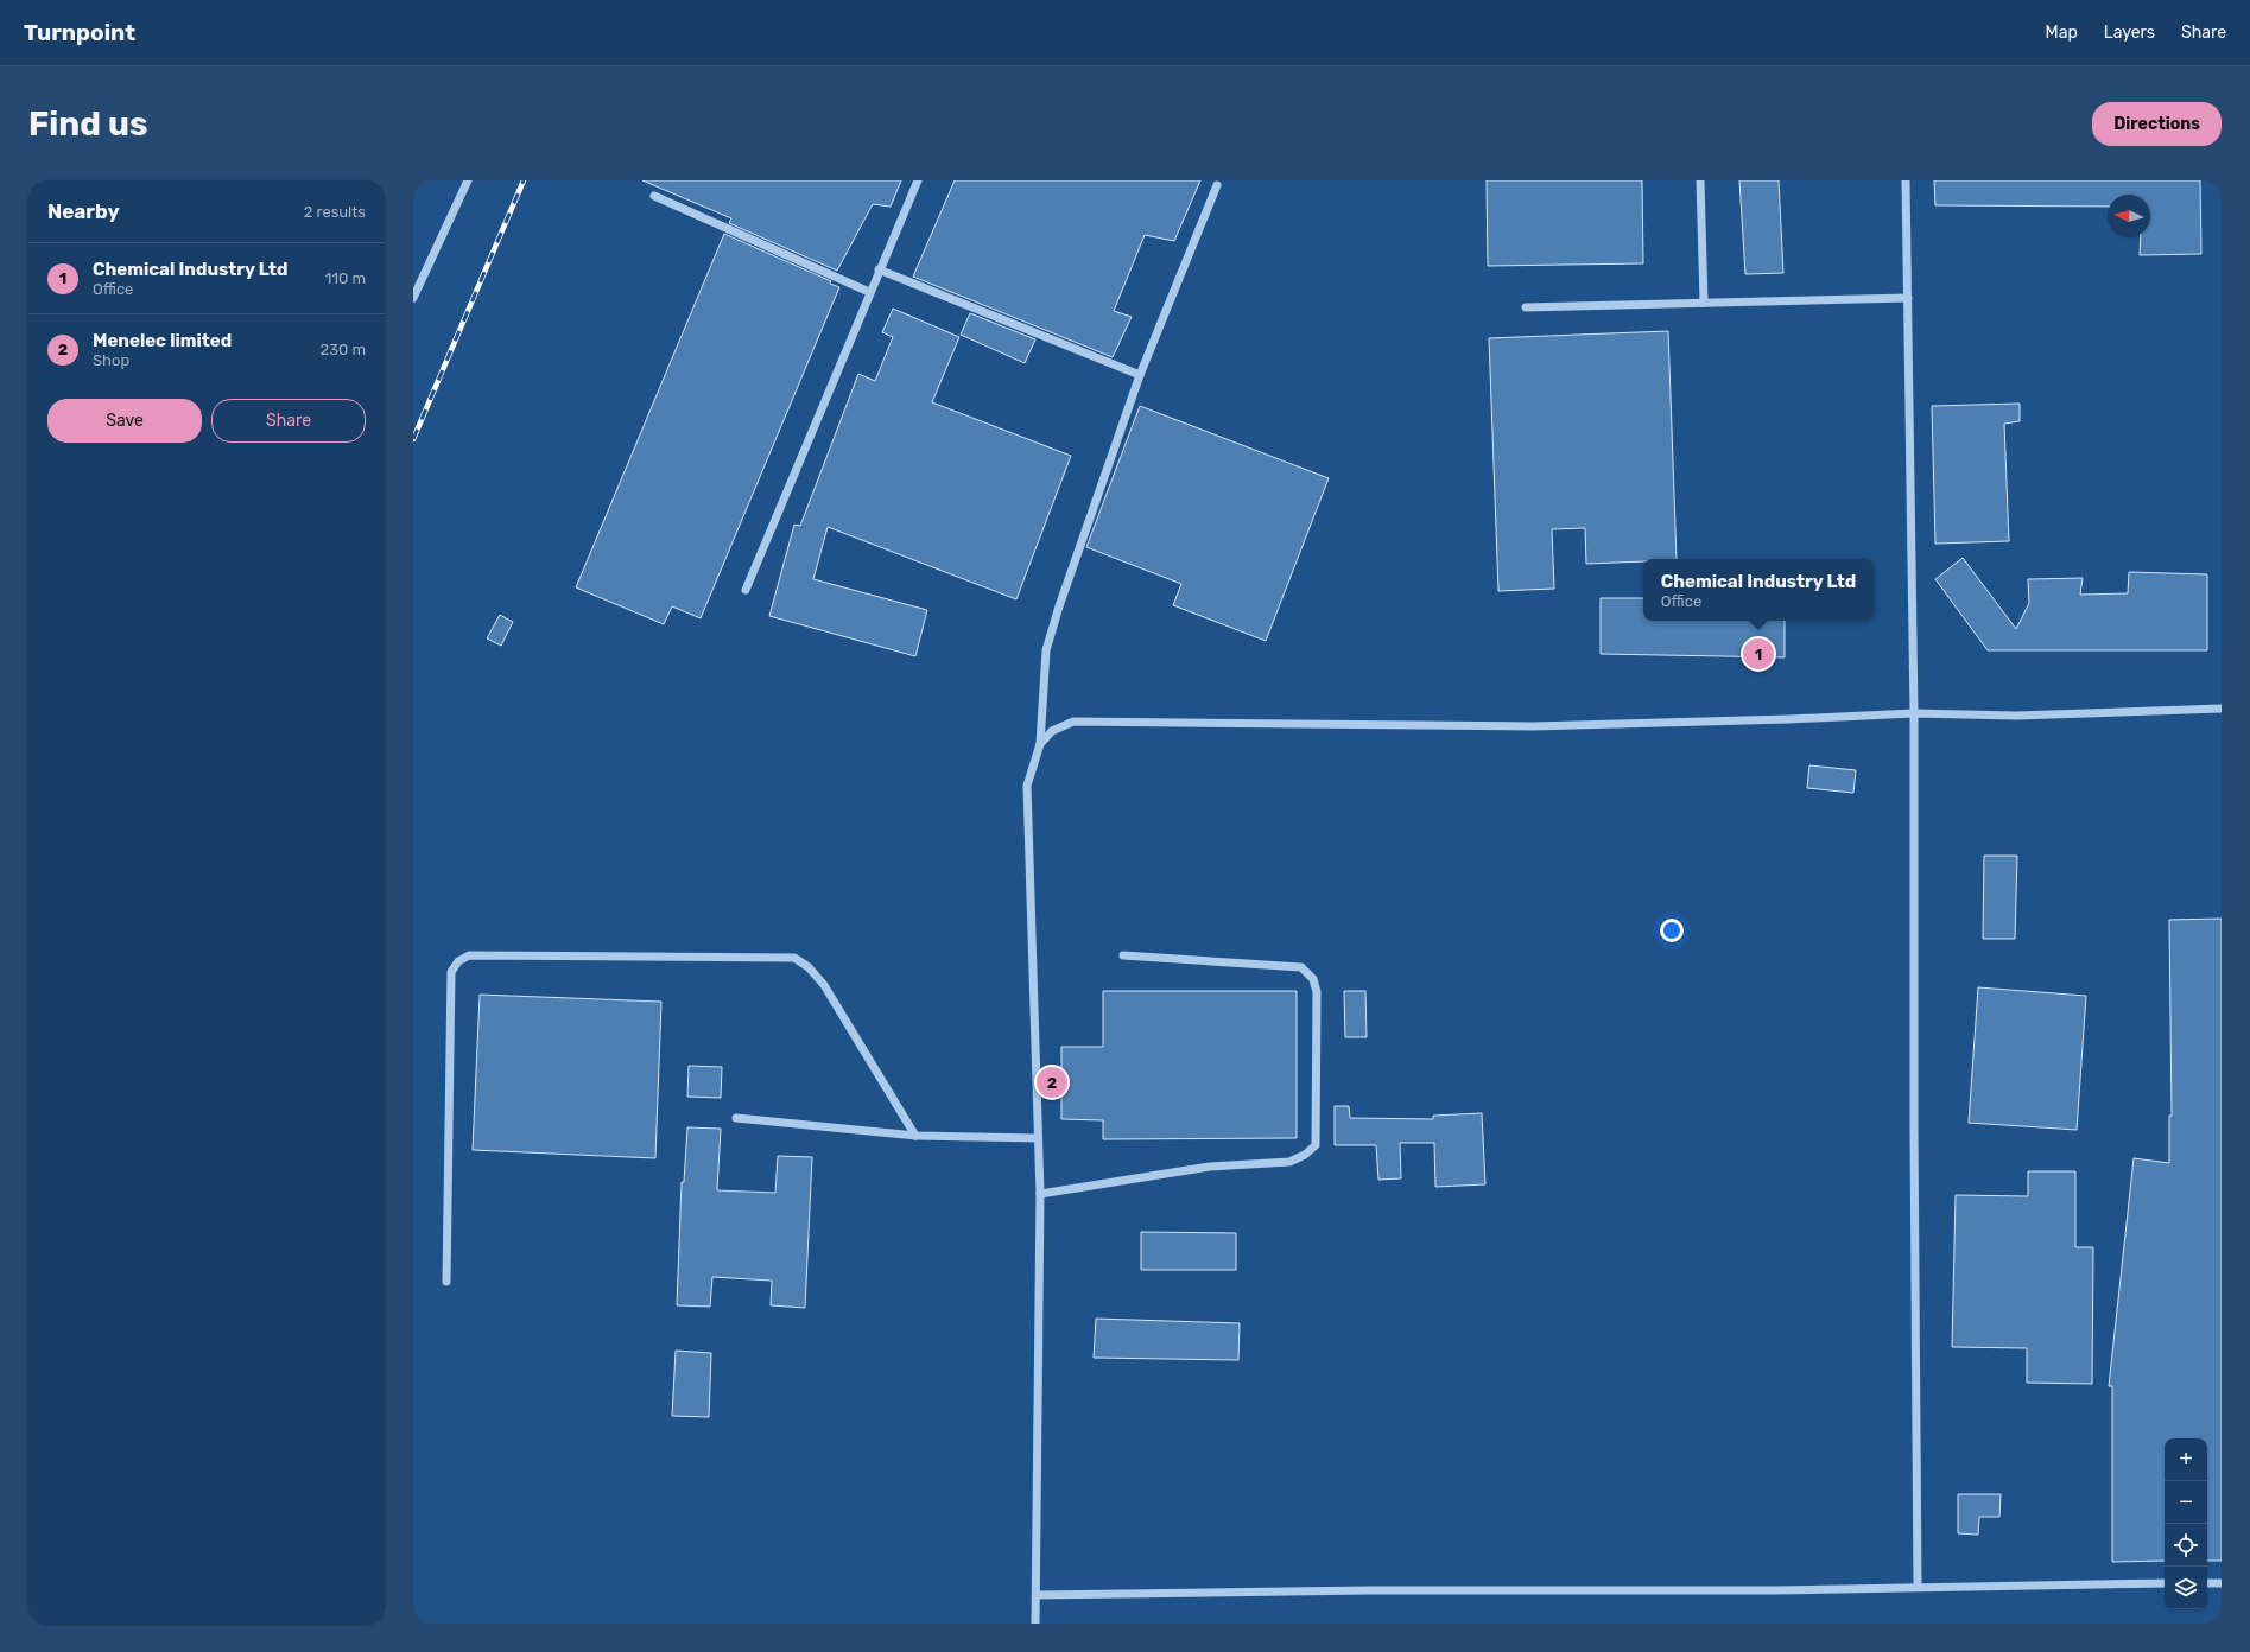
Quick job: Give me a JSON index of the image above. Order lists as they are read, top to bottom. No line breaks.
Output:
{"north":"left","page":{"header":"Turnpoint","nav":["Map","Layers","Share"],"buttons":["Directions",["Save","Share"]],"title":"Find us","heading":["Nearby","2 results"],"list":[{"mark":"1","name":"Chemical Industry Ltd","note":"Office","value":"110 m"},{"mark":"2","name":"Menelec limited","note":"Shop","value":"230 m"}],"popup":["Chemical Industry Ltd","Office"],"pins":["1","2"],"map_buttons":["+","−"]}}
